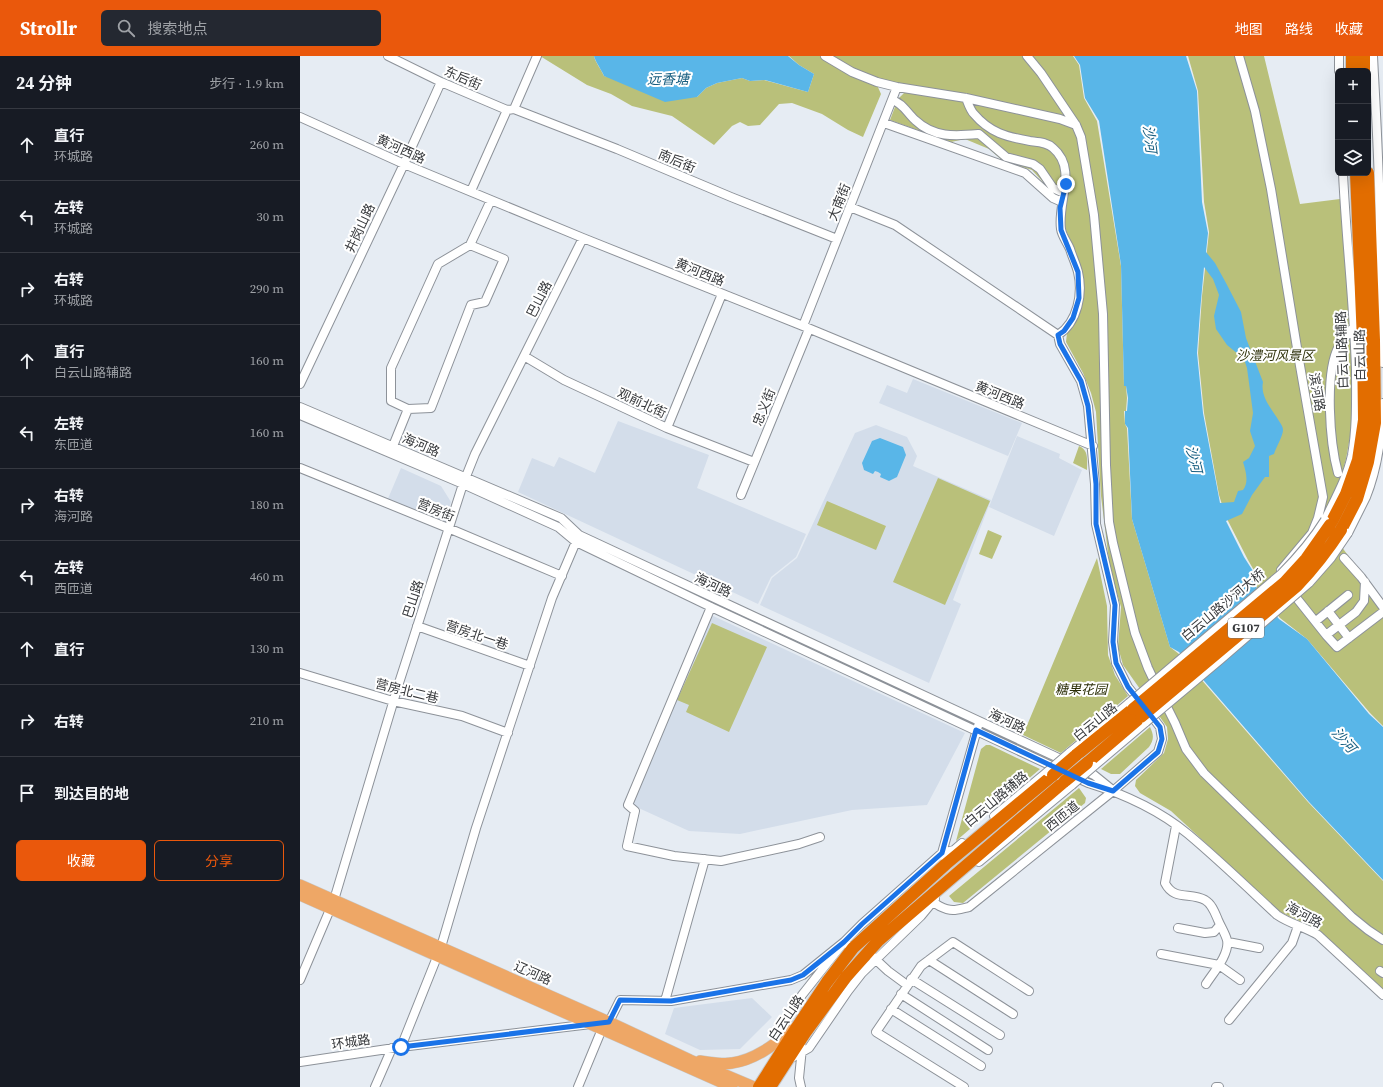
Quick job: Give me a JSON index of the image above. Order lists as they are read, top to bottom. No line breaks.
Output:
{"streets":{"highway":["白云山路","白云山路沙河大桥","G107"],"main road":["辽河路"],"street":["东后街","黄河西路","南后街","大南街","井岗山路","巴山路","白云山路辅路","滨河路","观前北街","忠义街","海河路","营房街","营房北一巷","营房北二巷","西匝道","环城路"]},"crossings":[["东后街","南后街"],["东后街","井岗山路"],["黄河西路","大南街"],["黄河西路","井岗山路"],["黄河西路","巴山路"],["黄河西路","忠义街"],["黄河西路","西匝道"],["南后街","大南街"],["大南街","忠义街"],["巴山路","观前北街"],["巴山路","海河路"],["巴山路","营房街"],["巴山路","营房北一巷"],["巴山路","营房北二巷"],["巴山路","辽河路"],["白云山路辅路","白云山路"],["白云山路","白云山路沙河大桥"],["白云山路","G107"],["白云山路","西匝道"],["观前北街","忠义街"],["海河路","西匝道"],["白云山路沙河大桥","G107"],["辽河路","环城路"]],"water":["远香塘","沙河"],"parks":["沙澧河风景区","糖果花园"],"page":{"header":"Strollr","search":"搜索地点","nav":["地图","路线","收藏"],"heading":["24 分钟","步行 · 1.9 km"],"map_buttons":["+","−"],"list":[["直行","环城路","260 m"],["左转","环城路","30 m"],["右转","环城路","290 m"],["直行","白云山路辅路","160 m"],["左转","东匝道","160 m"],["右转","海河路","180 m"],["左转","西匝道","460 m"],["直行","130 m"],["右转","210 m"],"到达目的地"],"buttons":["收藏","分享"]}}
